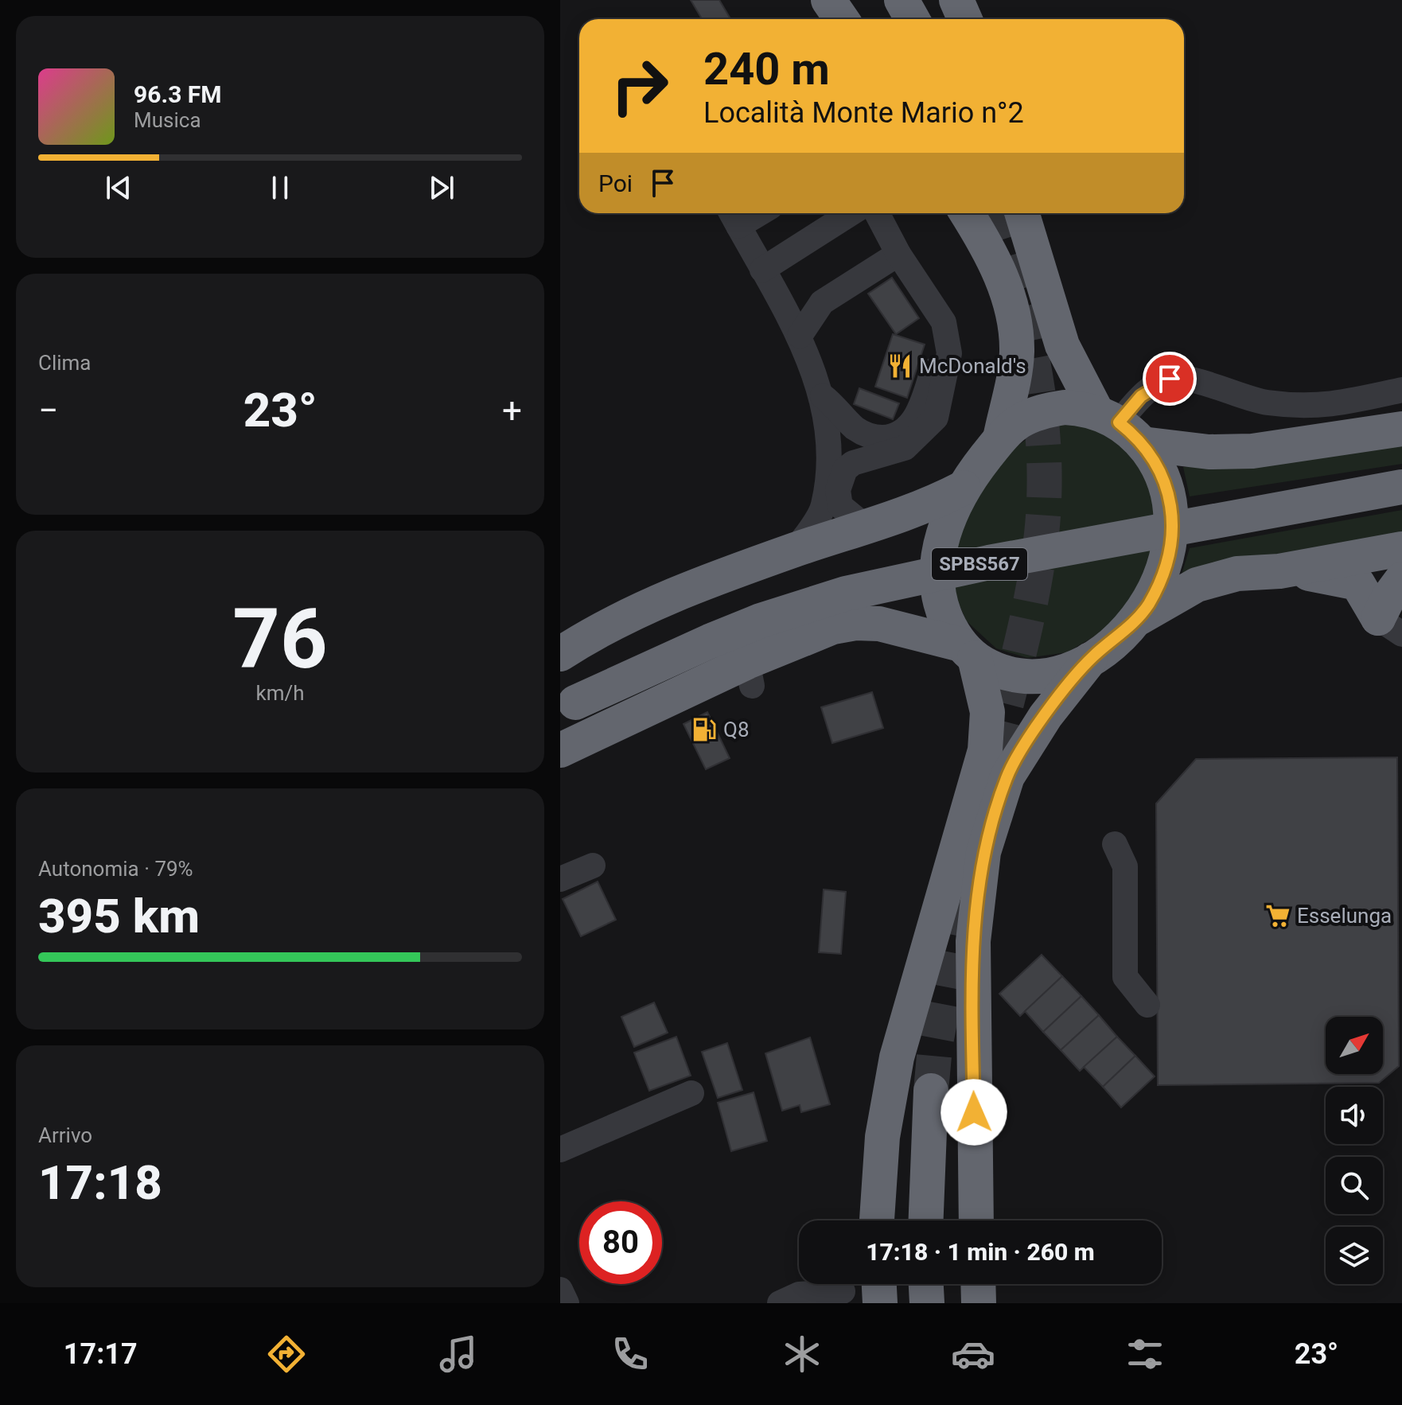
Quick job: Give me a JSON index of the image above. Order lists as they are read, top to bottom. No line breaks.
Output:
{"streets":{"highway":["SPBS567"]},"places":{"restaurant":["McDonald's"],"fuel station":["Q8"],"supermarket":["Esselunga"]},"north":"top right","page":{"turn":["240 m","Località Monte Mario n°2"],"song":["96.3 FM","Musica"],"then":"Poi","tile":["Clima",["76","km/h"],["Autonomia · 79%","395 km"],["Arrivo","17:18"]],"heat":["−","23°","+"],"limit":"80","trip":"17:18 · 1 min · 260 m","tabs":["17:17","23°"]}}
